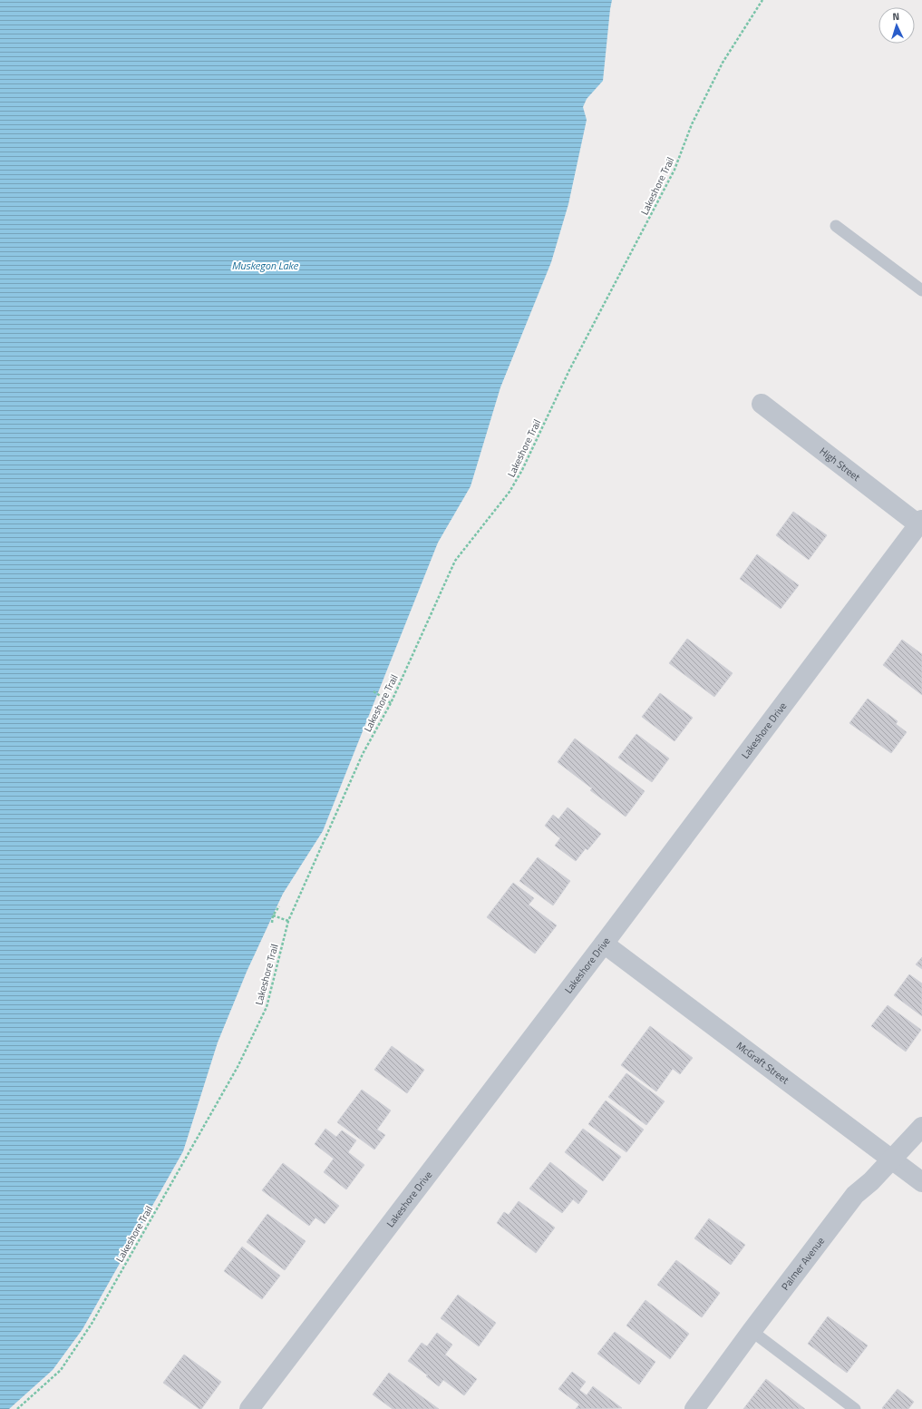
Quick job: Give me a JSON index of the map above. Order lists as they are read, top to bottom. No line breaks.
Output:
{"streets":{"street":["High Street","Lakeshore Drive","McGraft Street","Palmer Avenue"],"path":["Lakeshore Trail"]},"crossings":[["High Street","Lakeshore Drive"],["Lakeshore Drive","McGraft Street"],["McGraft Street","Palmer Avenue"]],"water":["Muskegon Lake"],"north":"top"}
